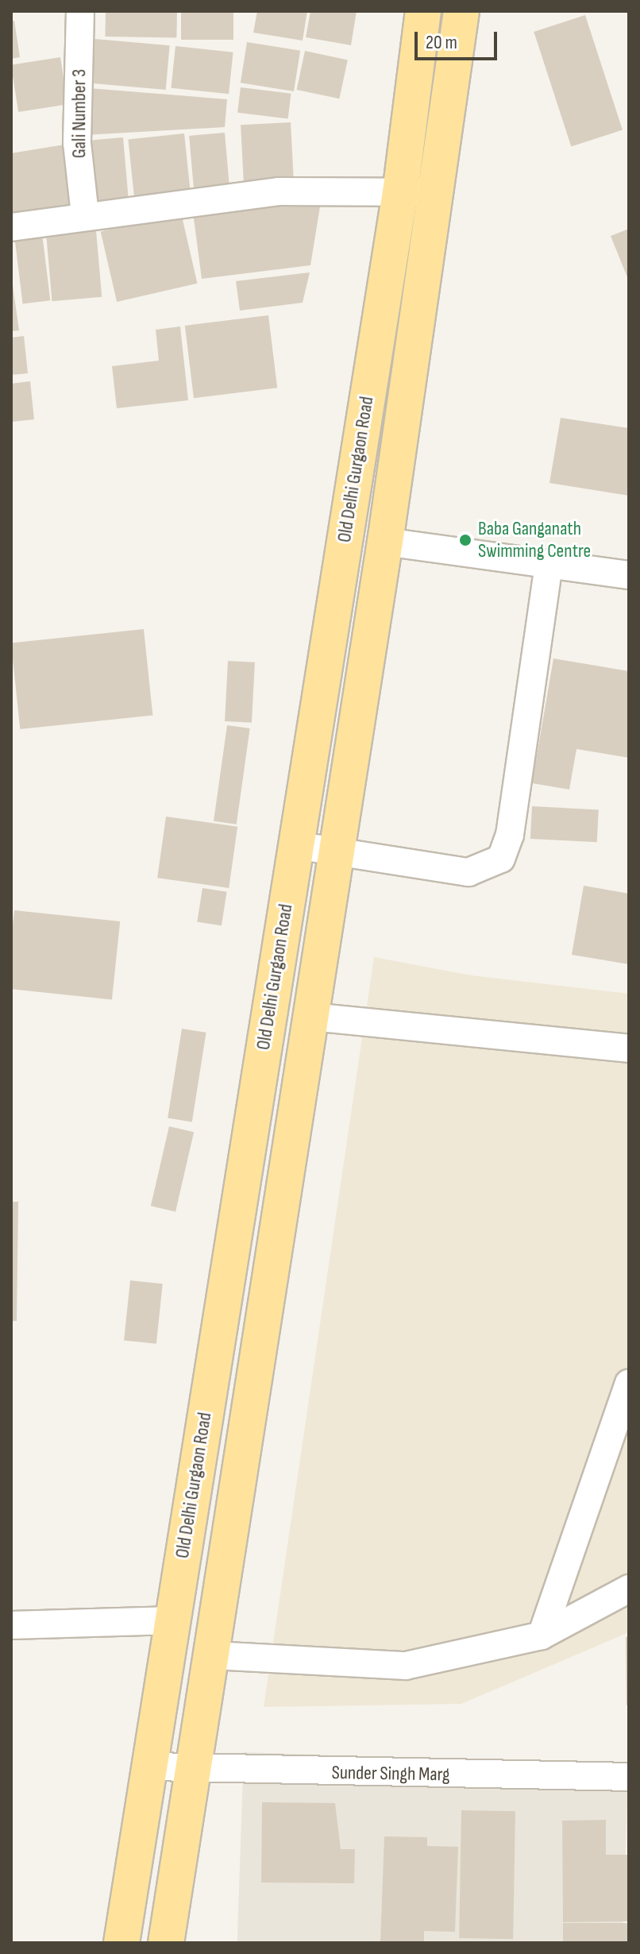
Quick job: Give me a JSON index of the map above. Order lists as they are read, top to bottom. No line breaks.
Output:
{"streets":{"main road":["Old Delhi Gurgaon Road"],"street":["Gali Number 3","Sunder Singh Marg"]},"crossings":[["Old Delhi Gurgaon Road","Sunder Singh Marg"]],"places":["Baba Ganganath Swimming Centre"],"scale_bar":"20 m"}
